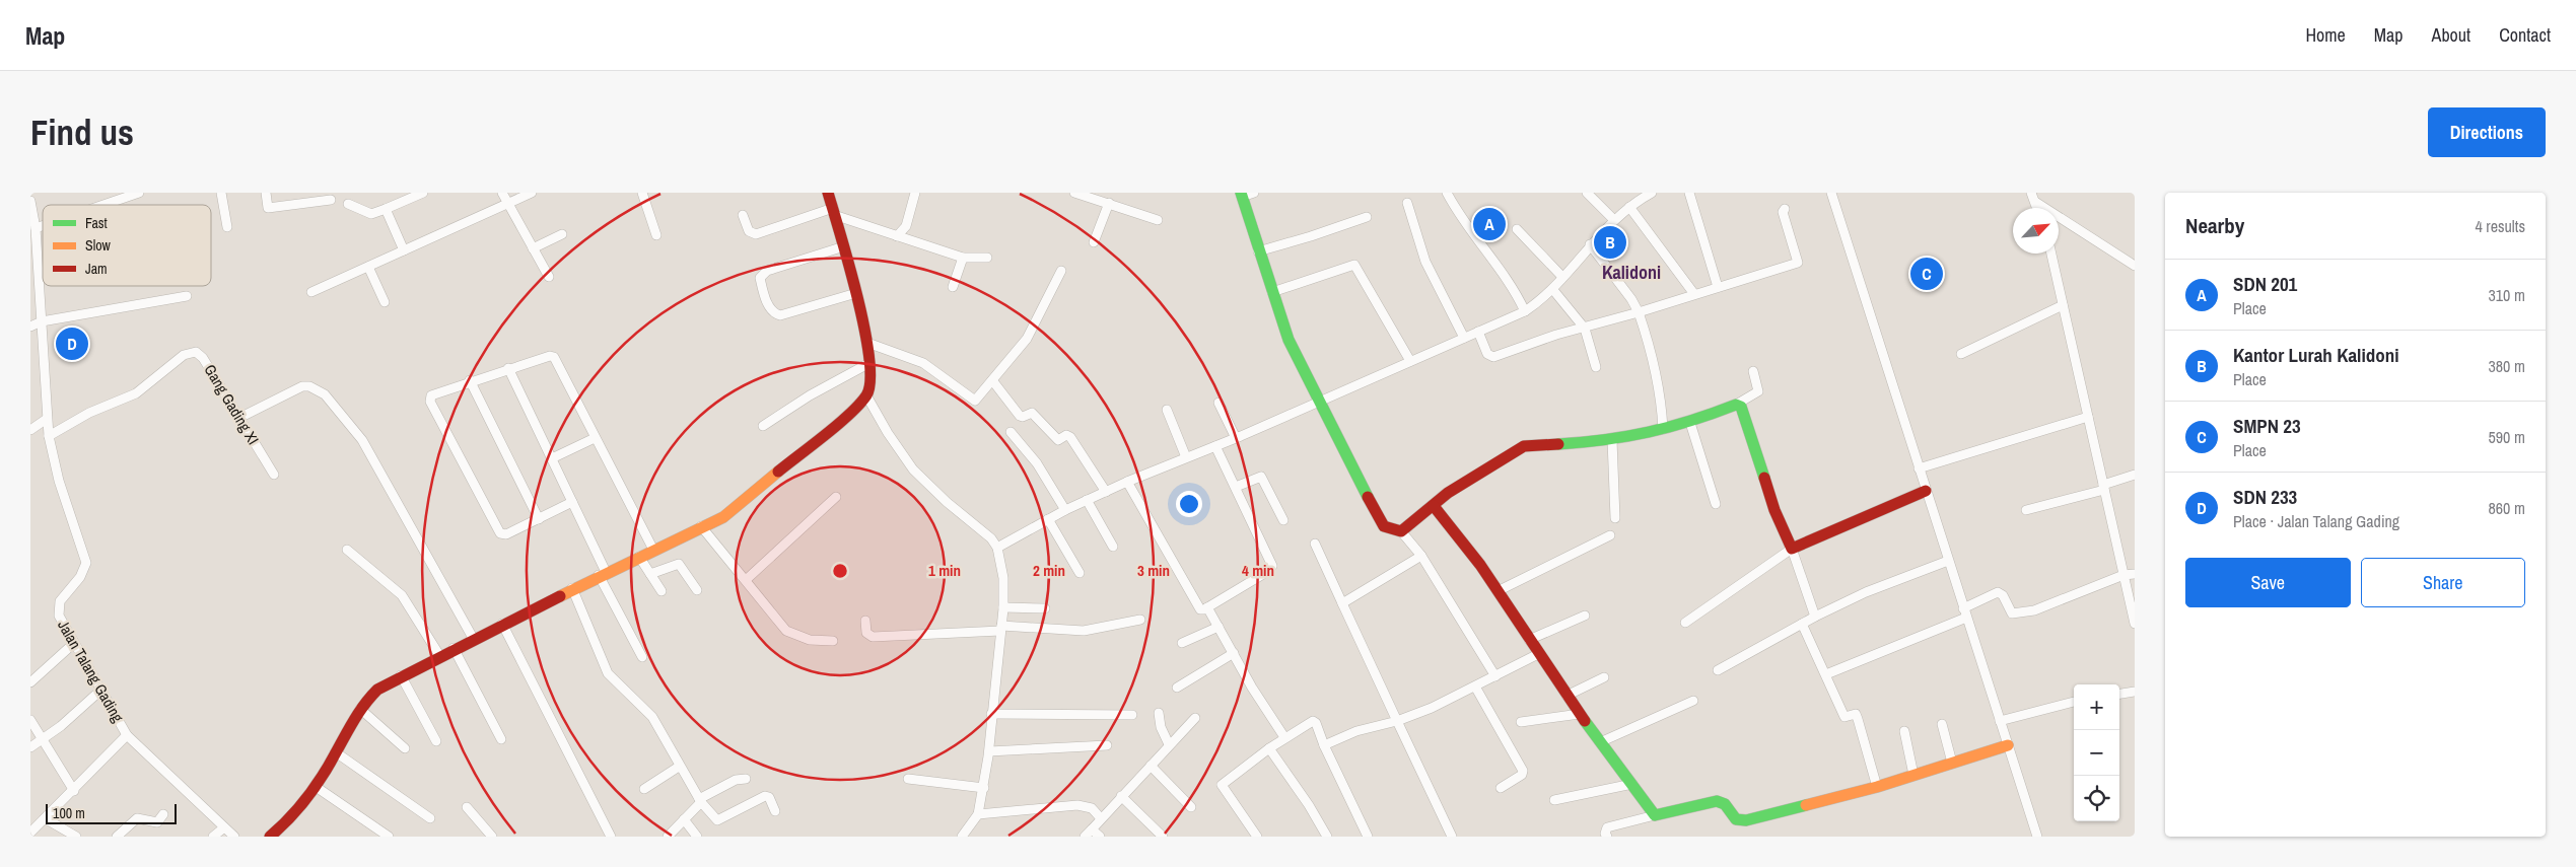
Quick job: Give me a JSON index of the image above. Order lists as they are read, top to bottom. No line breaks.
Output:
{"streets":{"street":["Gang Gading XI","Jalan Talang Gading"]},"crossings":[["Gang Gading XI","Jalan Talang Gading"]],"districts":["Kalidoni"],"legend":["Fast","Slow","Jam"],"scale_bar":"100 m","north":"top right","page":{"header":"Map","nav":["Home","Map","About","Contact"],"buttons":["Directions",["Save","Share"]],"title":"Find us","heading":["Nearby","4 results"],"pins":["A","B","C","D"],"list":[{"mark":"A","name":"SDN 201","note":"Place","value":"310 m"},{"mark":"B","name":"Kantor Lurah Kalidoni","note":"Place","value":"380 m"},{"mark":"C","name":"SMPN 23","note":"Place","value":"590 m"},{"mark":"D","name":"SDN 233","note":"Place · Jalan Talang Gading","value":"860 m"}],"map_buttons":["+","−"],"scale":"100 m"},"rings":["1 min","2 min","3 min","4 min"]}
